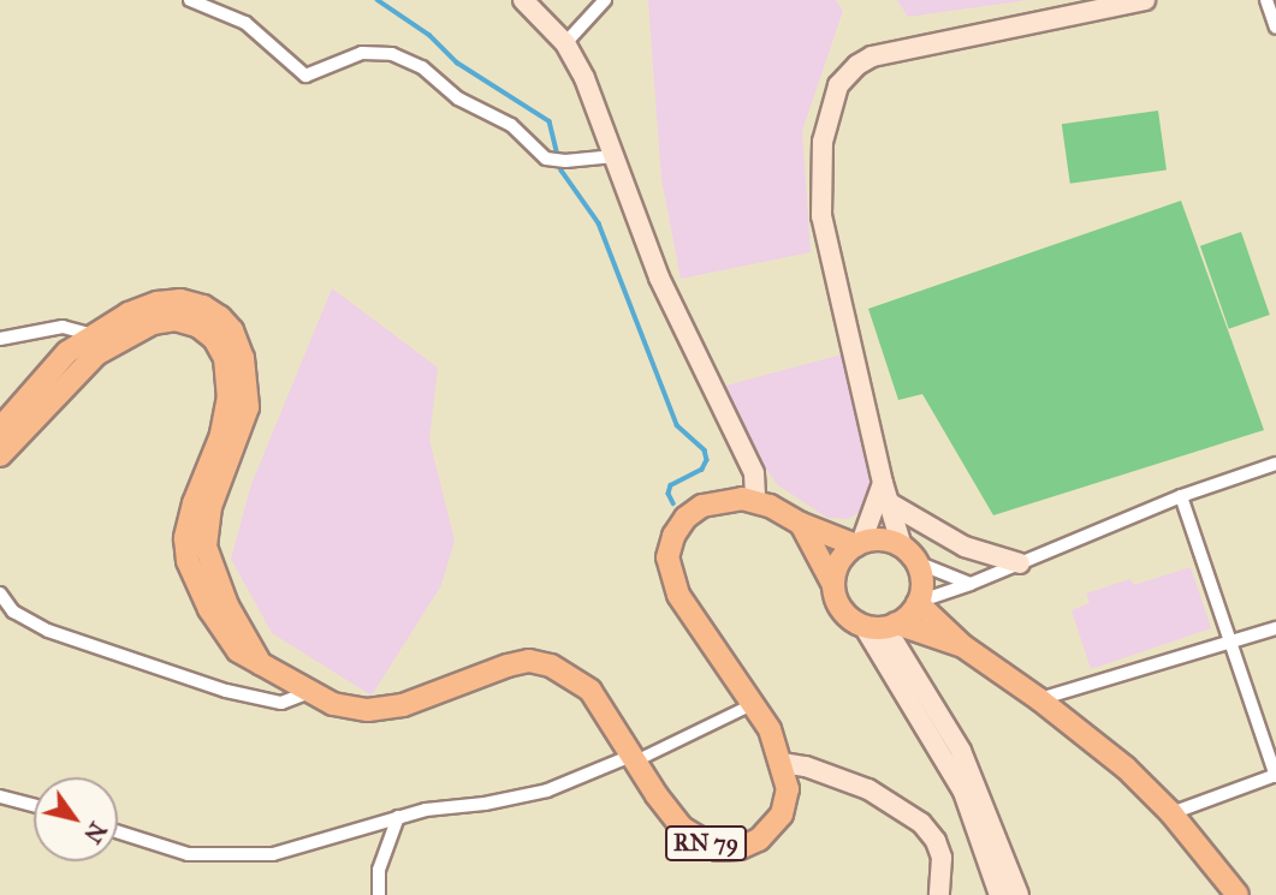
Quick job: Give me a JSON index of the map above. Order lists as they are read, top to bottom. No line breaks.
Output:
{"streets":{"main road":["RN 79"]},"north":"bottom right"}
